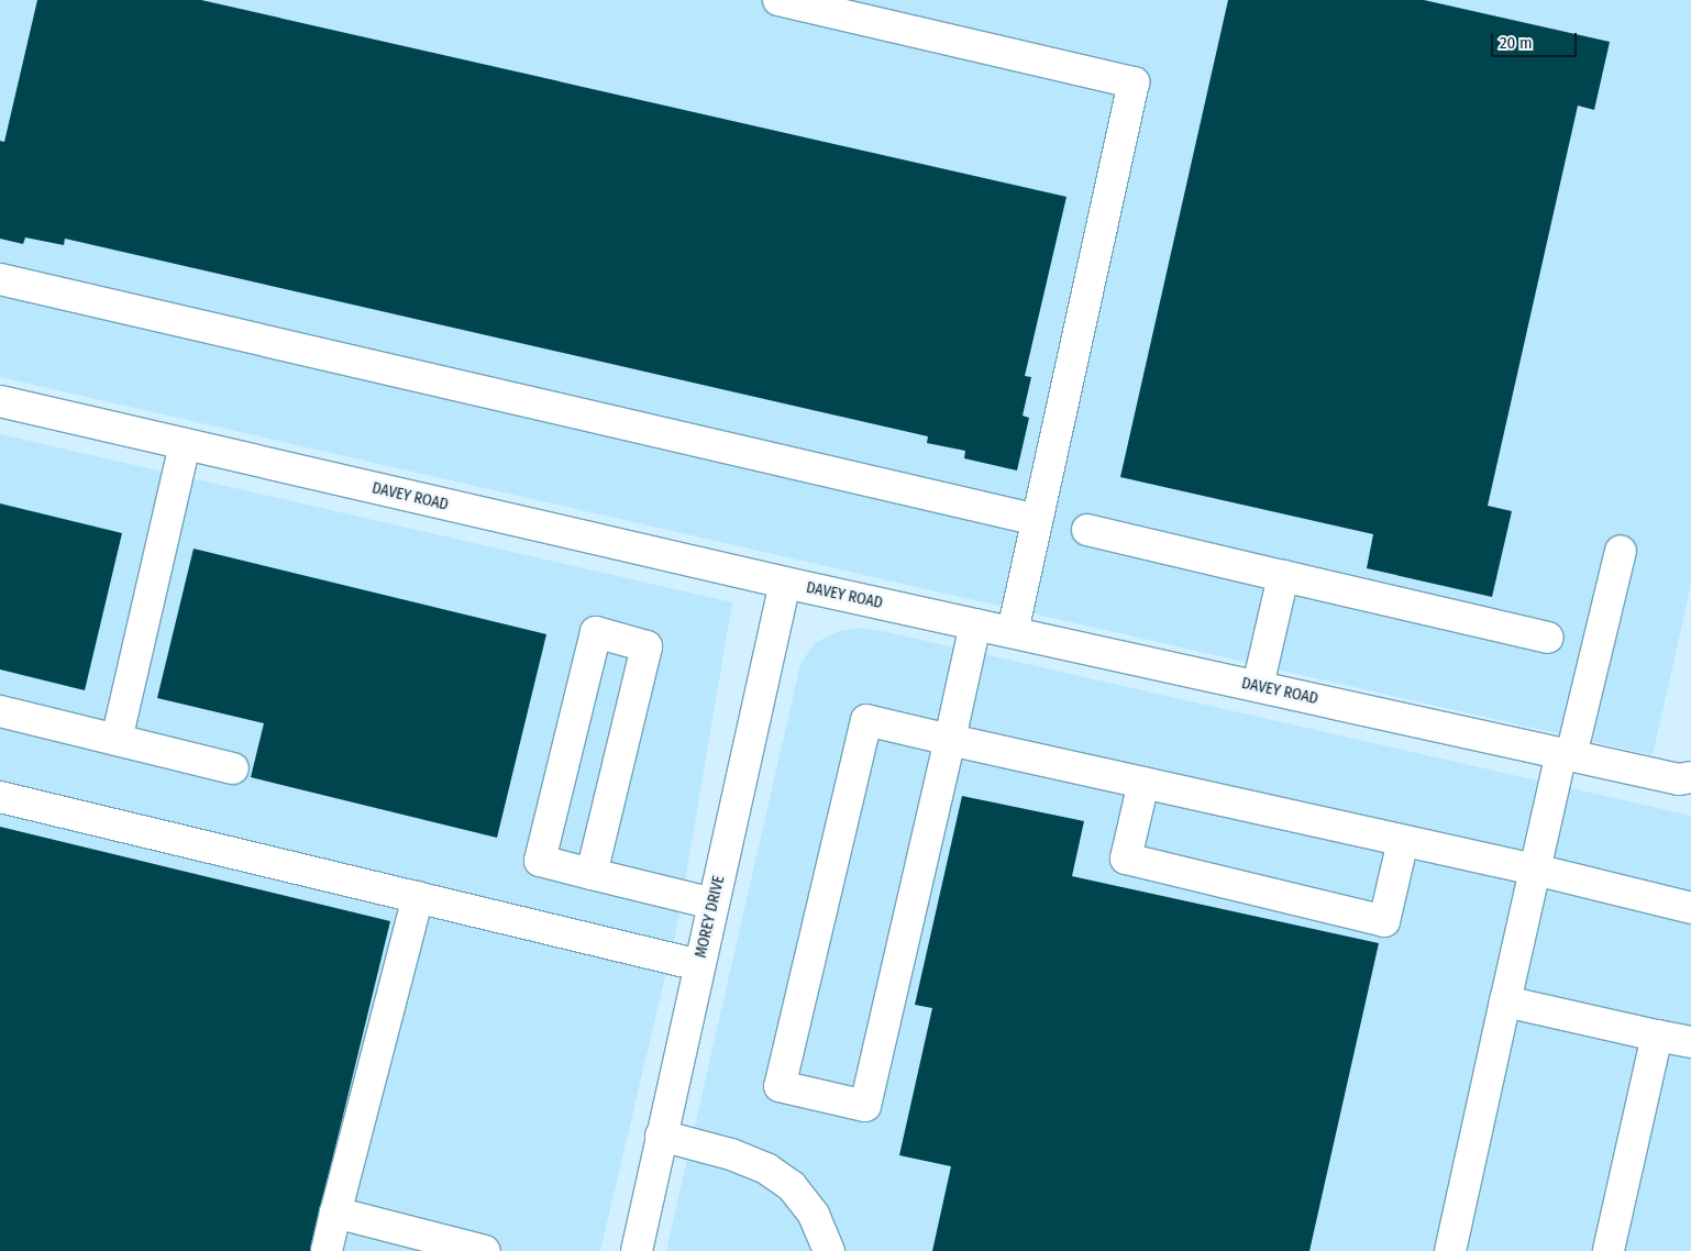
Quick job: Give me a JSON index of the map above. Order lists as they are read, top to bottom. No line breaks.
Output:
{"streets":{"street":["DAVEY ROAD","MOREY DRIVE"]},"crossings":[["DAVEY ROAD","MOREY DRIVE"]],"scale_bar":"20 m"}
